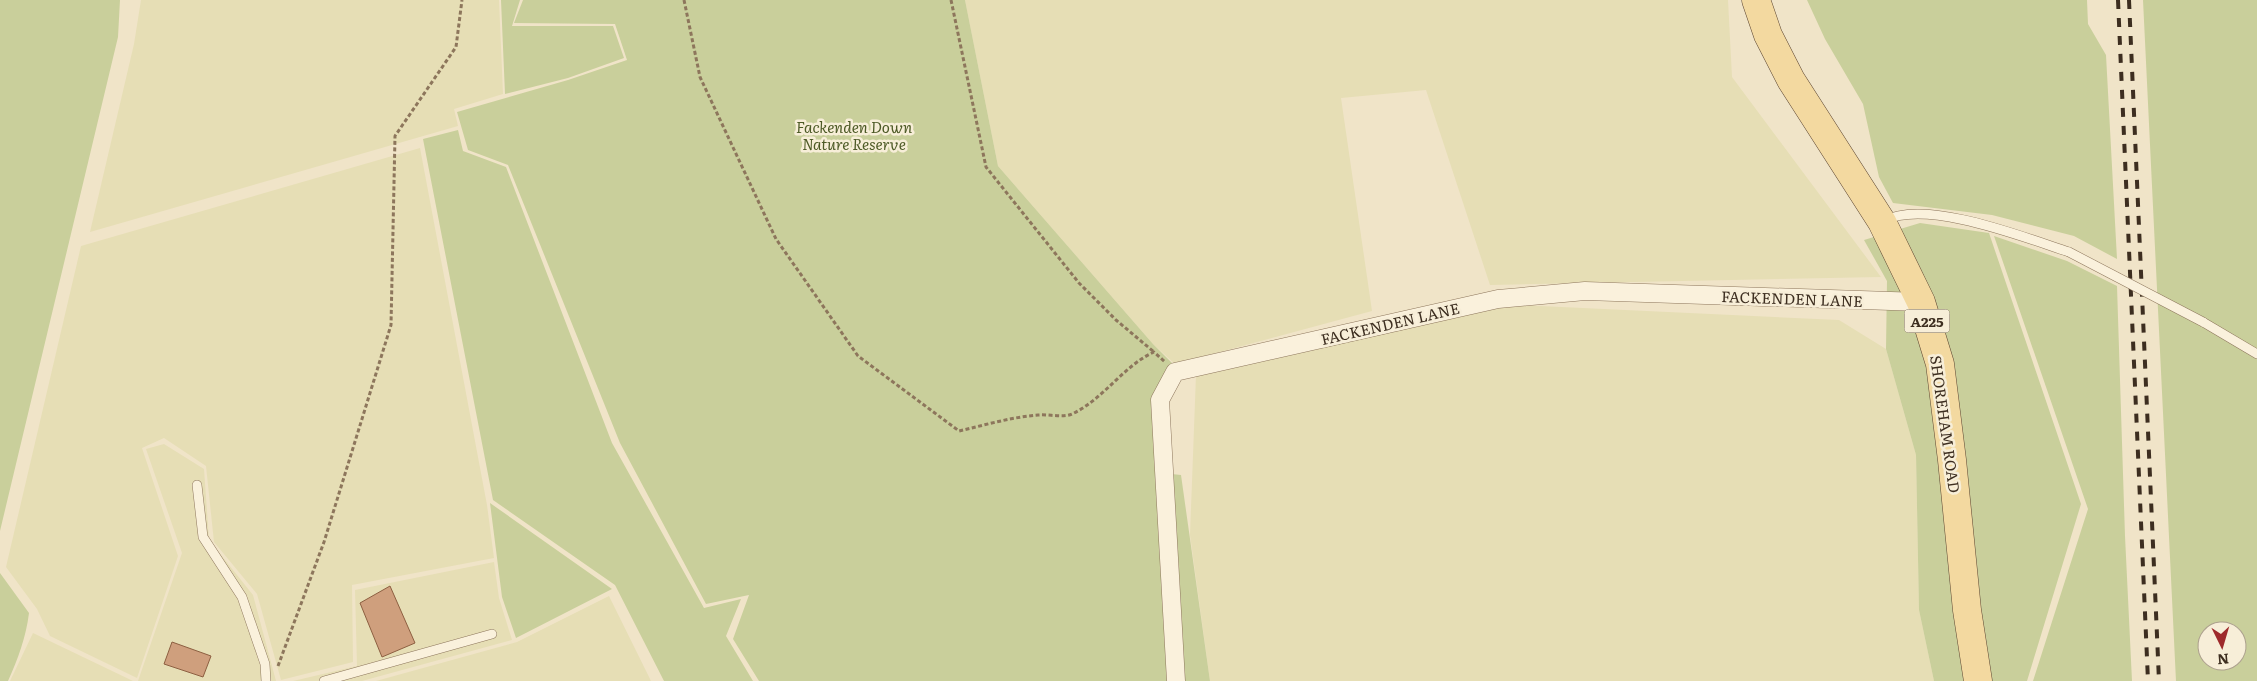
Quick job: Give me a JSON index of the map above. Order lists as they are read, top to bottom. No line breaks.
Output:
{"streets":{"main road":["A225","SHOREHAM ROAD"],"street":["FACKENDEN LANE"]},"crossings":[["FACKENDEN LANE","SHOREHAM ROAD"]],"parks":["Fackenden Down Nature Reserve"],"north":"bottom"}
